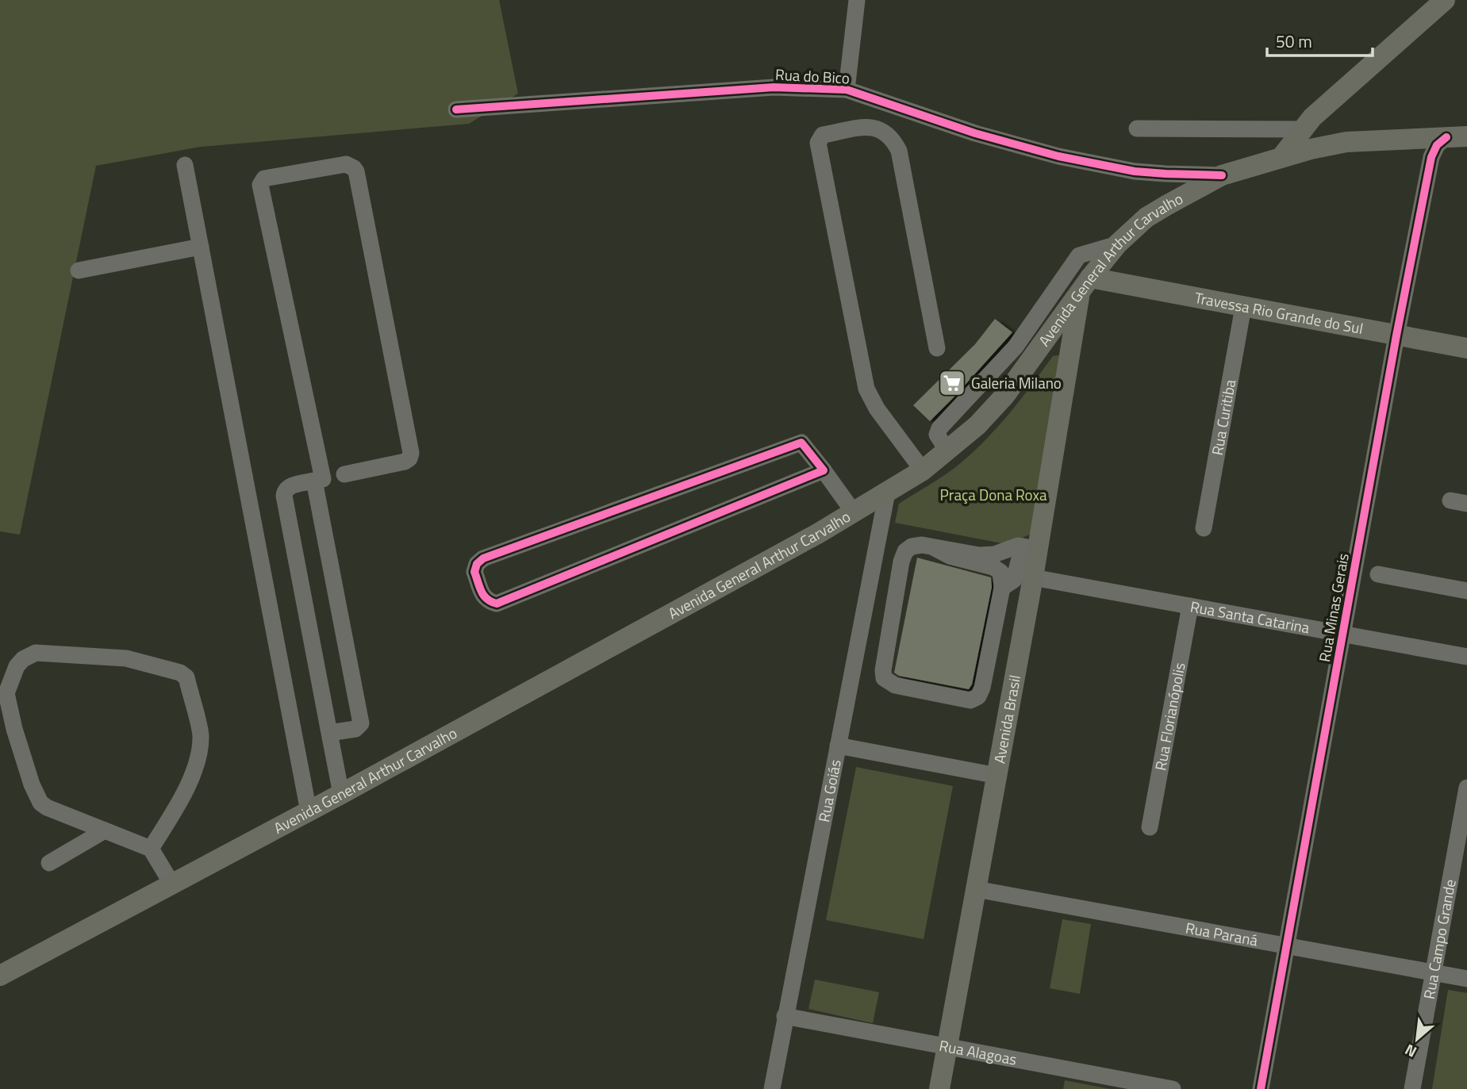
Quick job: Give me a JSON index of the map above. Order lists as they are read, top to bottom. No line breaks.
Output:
{"streets":{"main road":["Avenida General Arthur Carvalho","Travessa Rio Grande do Sul","Avenida Brasil"],"street":["Rua do Bico","Rua Curitiba","Rua Minas Gerais","Rua Santa Catarina","Rua Florianópolis","Rua Goiás","Rua Paraná","Rua Campo Grande","Rua Alagoas"]},"crossings":[["Rua do Bico","Avenida General Arthur Carvalho"],["Avenida General Arthur Carvalho","Travessa Rio Grande do Sul"],["Avenida General Arthur Carvalho","Rua Minas Gerais"],["Avenida General Arthur Carvalho","Avenida Brasil"],["Avenida General Arthur Carvalho","Rua Goiás"],["Travessa Rio Grande do Sul","Rua Curitiba"],["Travessa Rio Grande do Sul","Rua Minas Gerais"],["Travessa Rio Grande do Sul","Avenida Brasil"],["Rua Minas Gerais","Rua Santa Catarina"],["Rua Minas Gerais","Rua Paraná"],["Rua Santa Catarina","Rua Florianópolis"],["Rua Santa Catarina","Avenida Brasil"],["Avenida Brasil","Rua Paraná"],["Avenida Brasil","Rua Alagoas"],["Rua Goiás","Rua Alagoas"],["Rua Paraná","Rua Campo Grande"]],"parks":["Praça Dona Roxa"],"places":{"supermarket":["Galeria Milano"]},"scale_bar":"50 m","north":"bottom left"}
